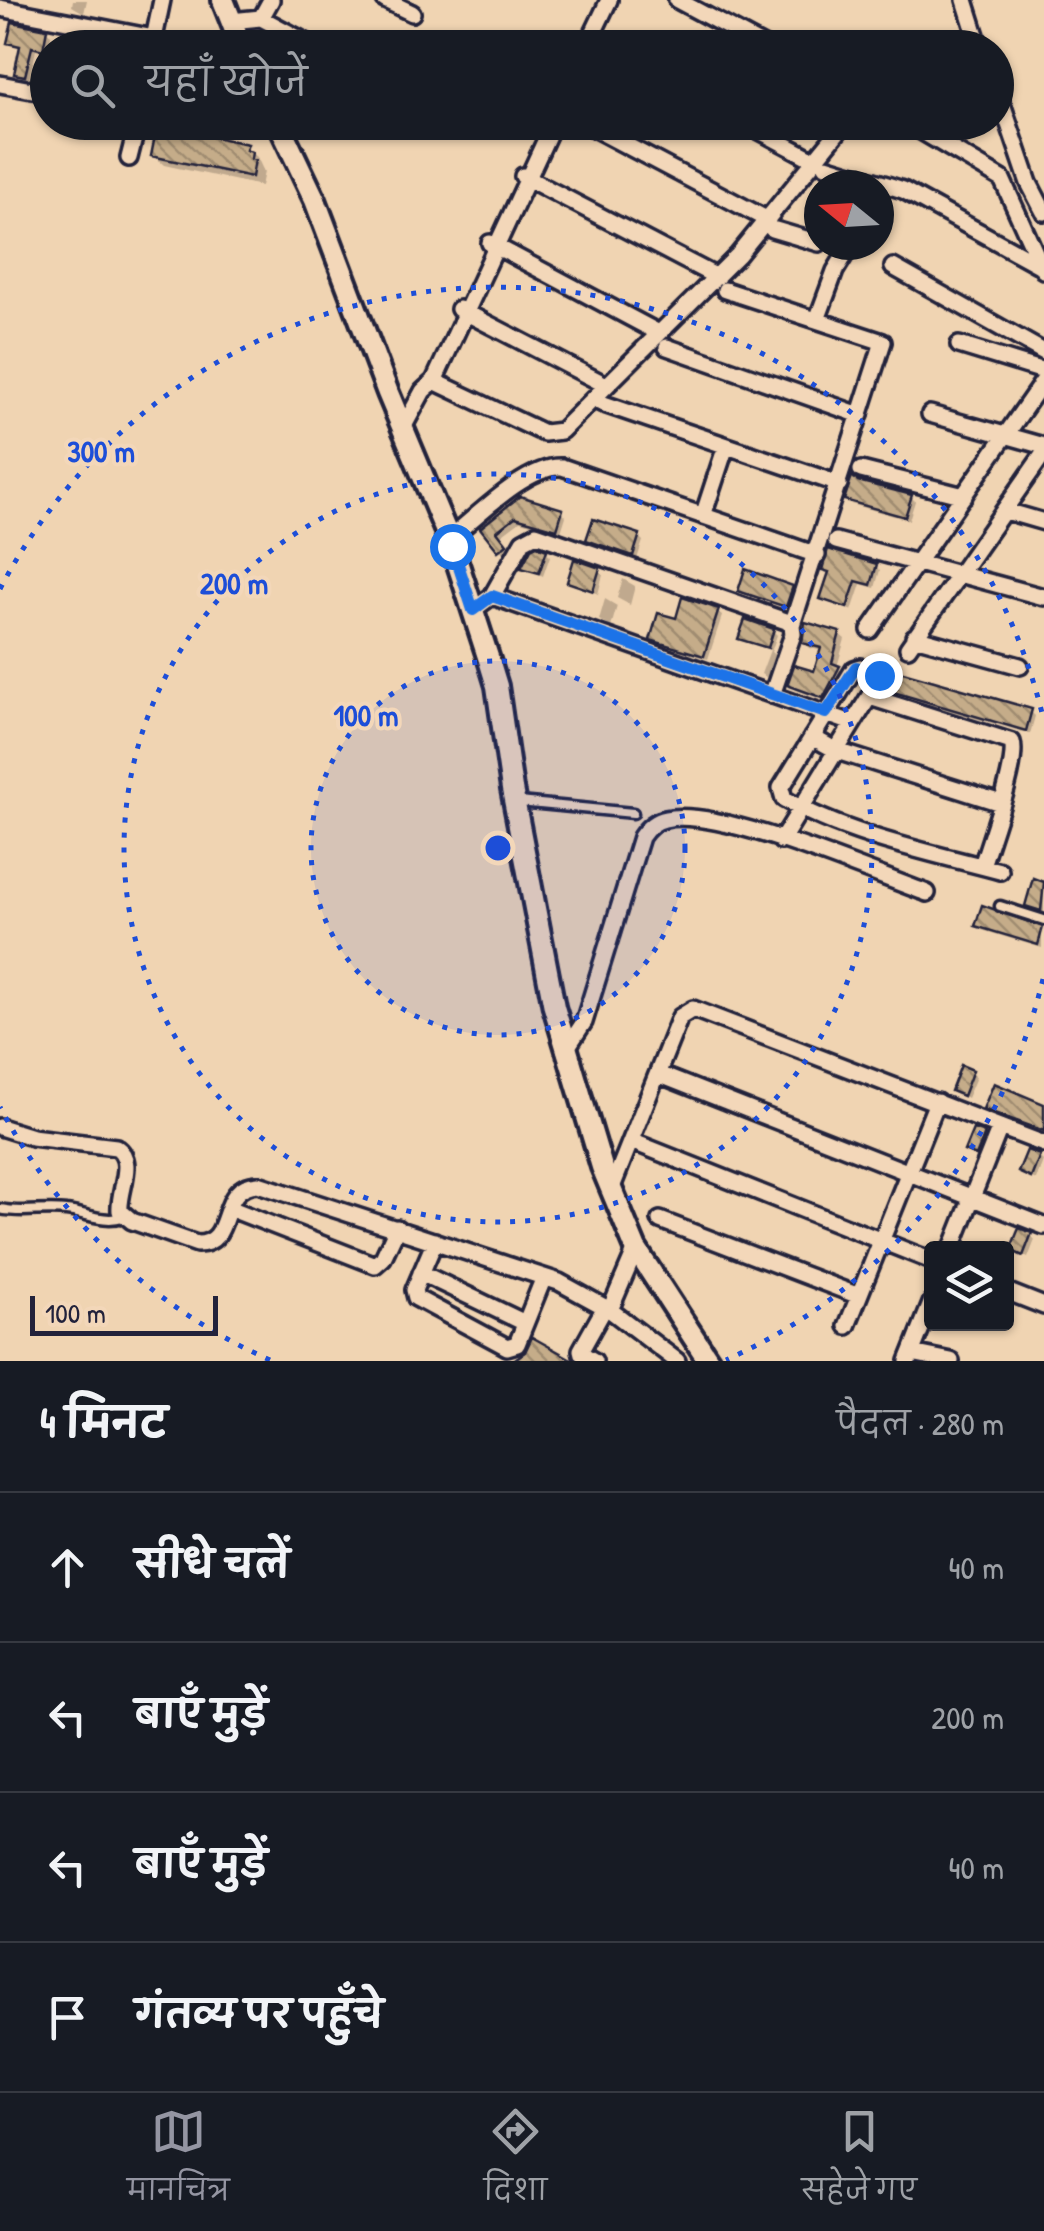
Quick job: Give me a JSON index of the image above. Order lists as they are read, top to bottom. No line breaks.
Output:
{"scale_bar":"100 m","north":"left","page":{"search":"यहाँ खोजें","scale":"100 m","heading":["4 मिनट","पैदल · 280 m"],"list":[["सीधे चलें","40 m"],["बाएँ मुड़ें","200 m"],["बाएँ मुड़ें","40 m"],"गंतव्य पर पहुँचे"],"nav":["मानचित्र","दिशा","सहेजे गए"]},"rings":["300 m","200 m","100 m"]}
